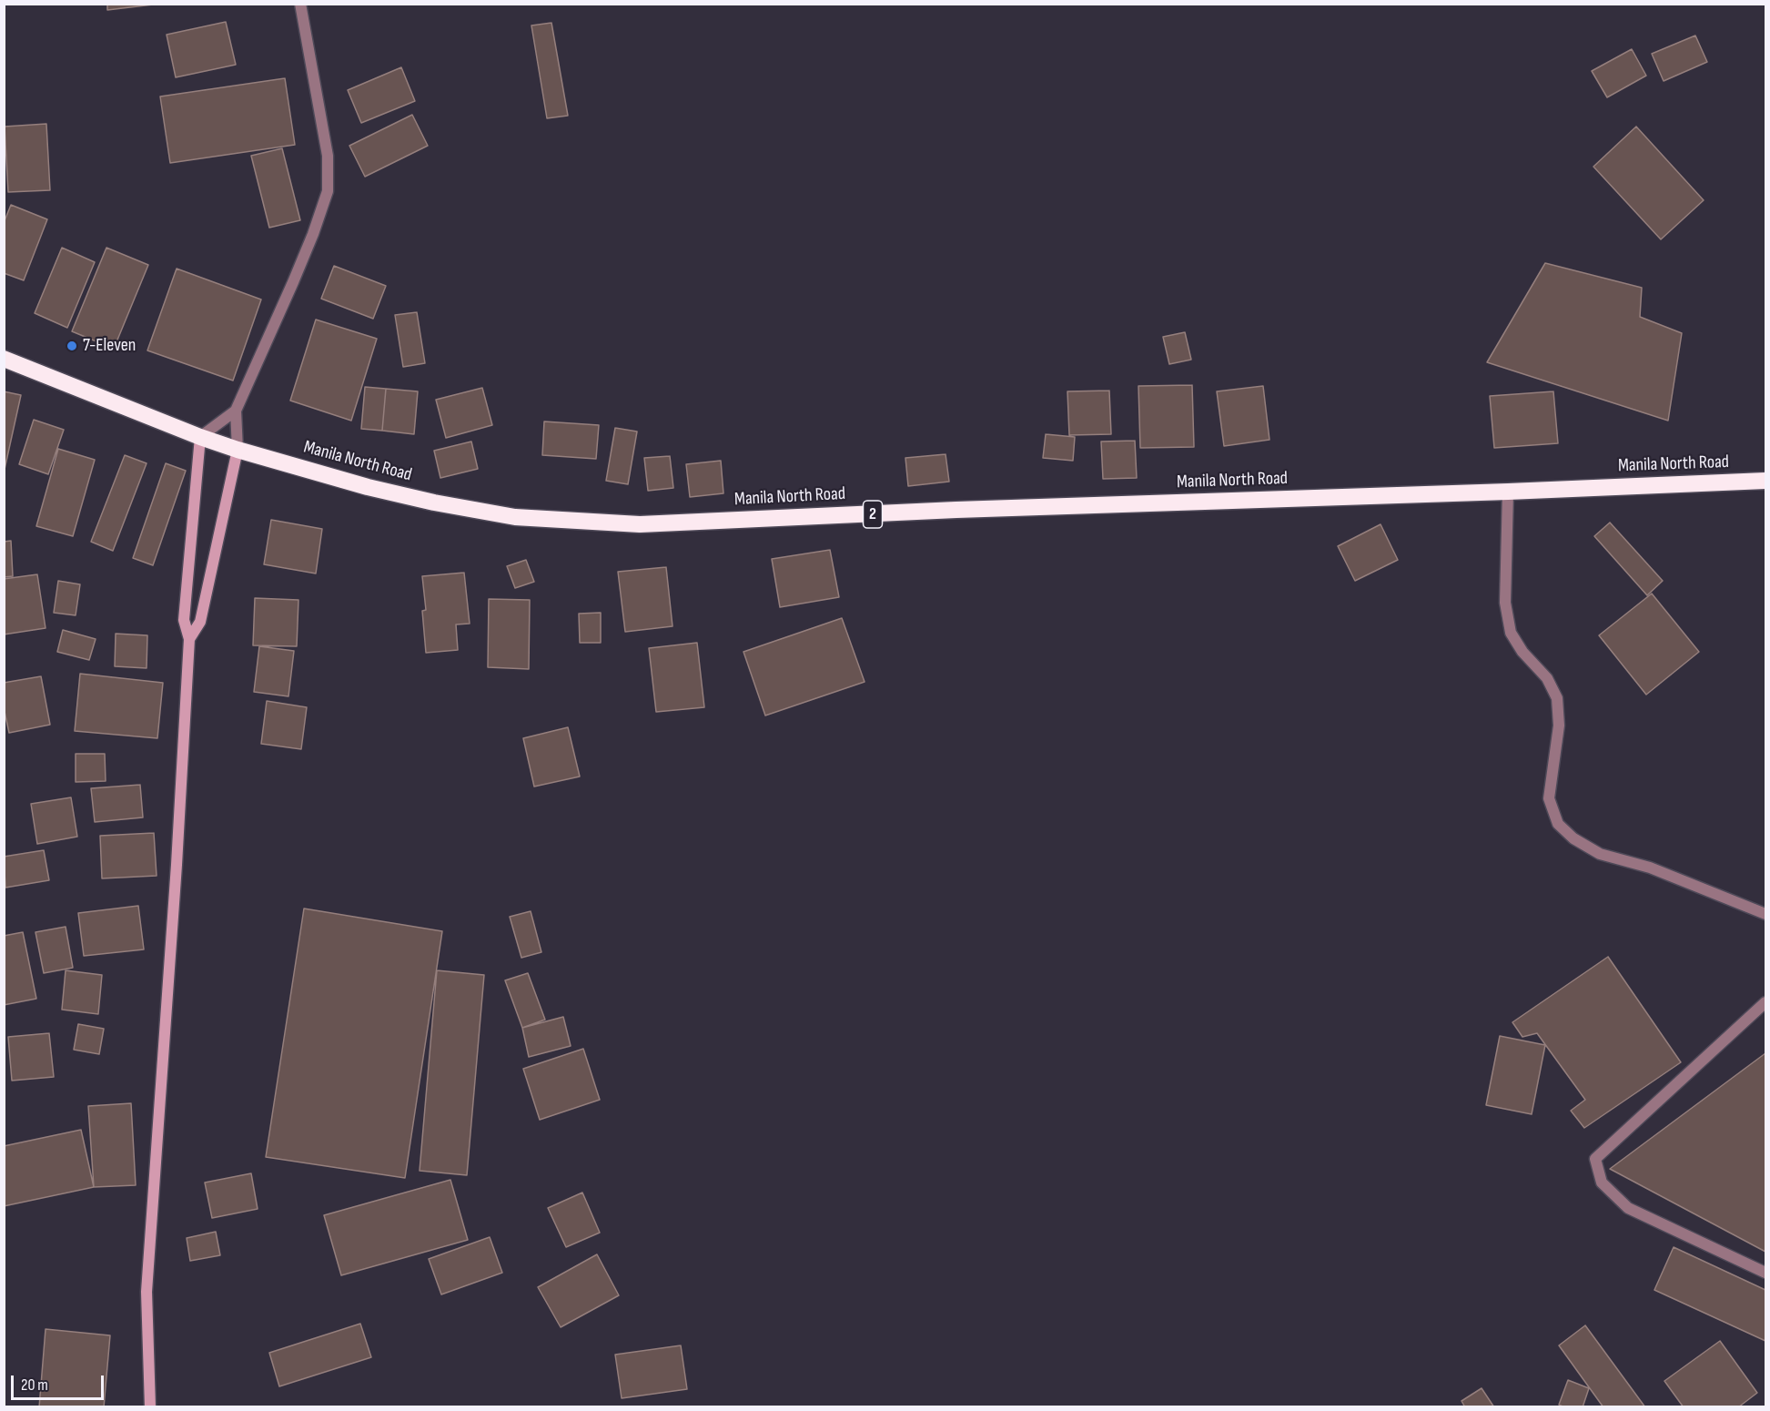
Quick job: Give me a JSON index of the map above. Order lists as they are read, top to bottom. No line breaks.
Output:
{"streets":{"highway":["Manila North Road","2"]},"places":["7-Eleven"],"scale_bar":"20 m"}
